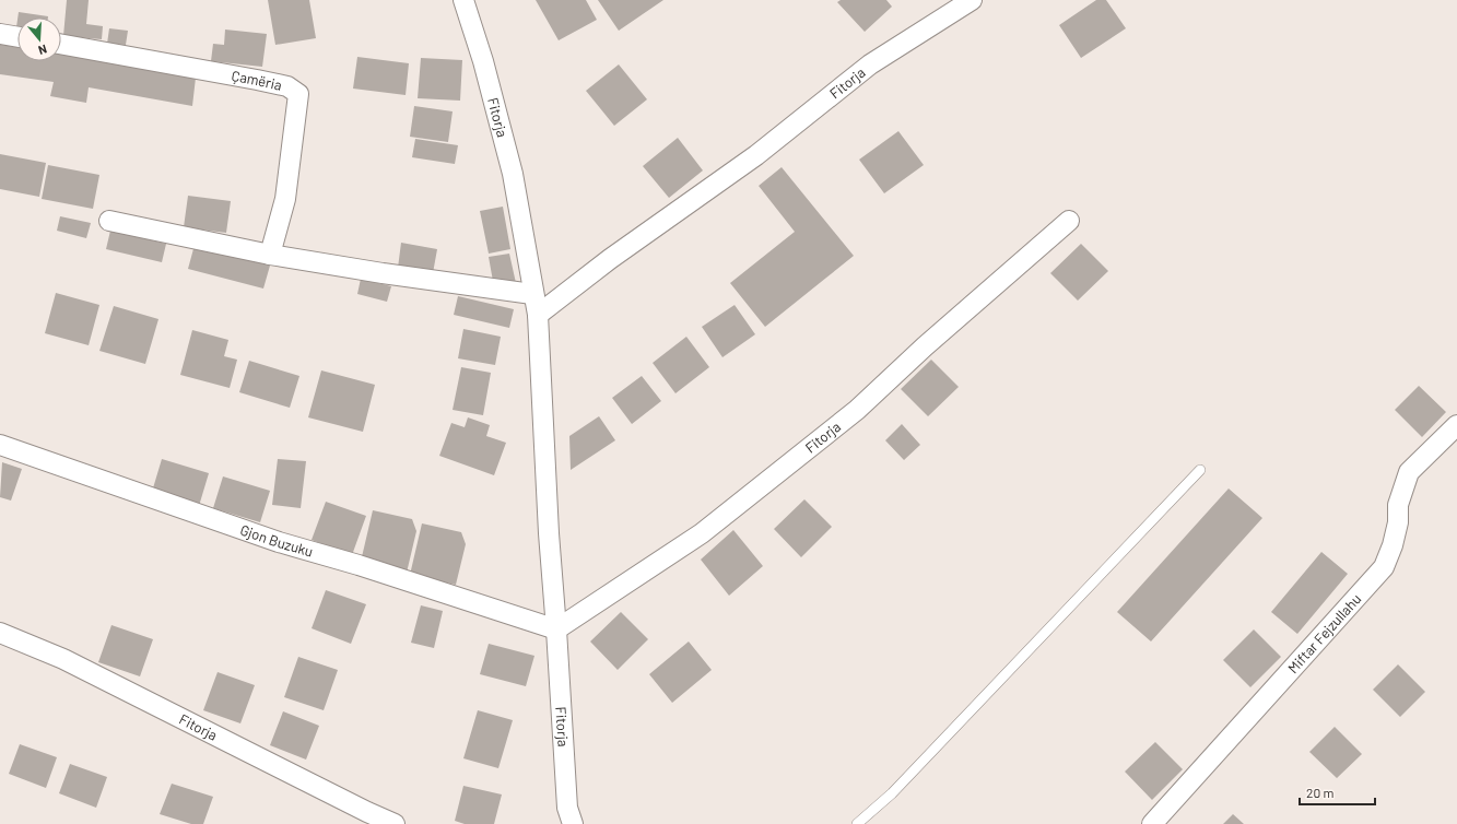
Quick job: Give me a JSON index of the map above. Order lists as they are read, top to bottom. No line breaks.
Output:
{"streets":{"street":["Çamëria","Fitorja","Gjon Buzuku","Miftar Fejzullahu"]},"crossings":[["Fitorja","Gjon Buzuku"]],"scale_bar":"20 m","north":"bottom"}
